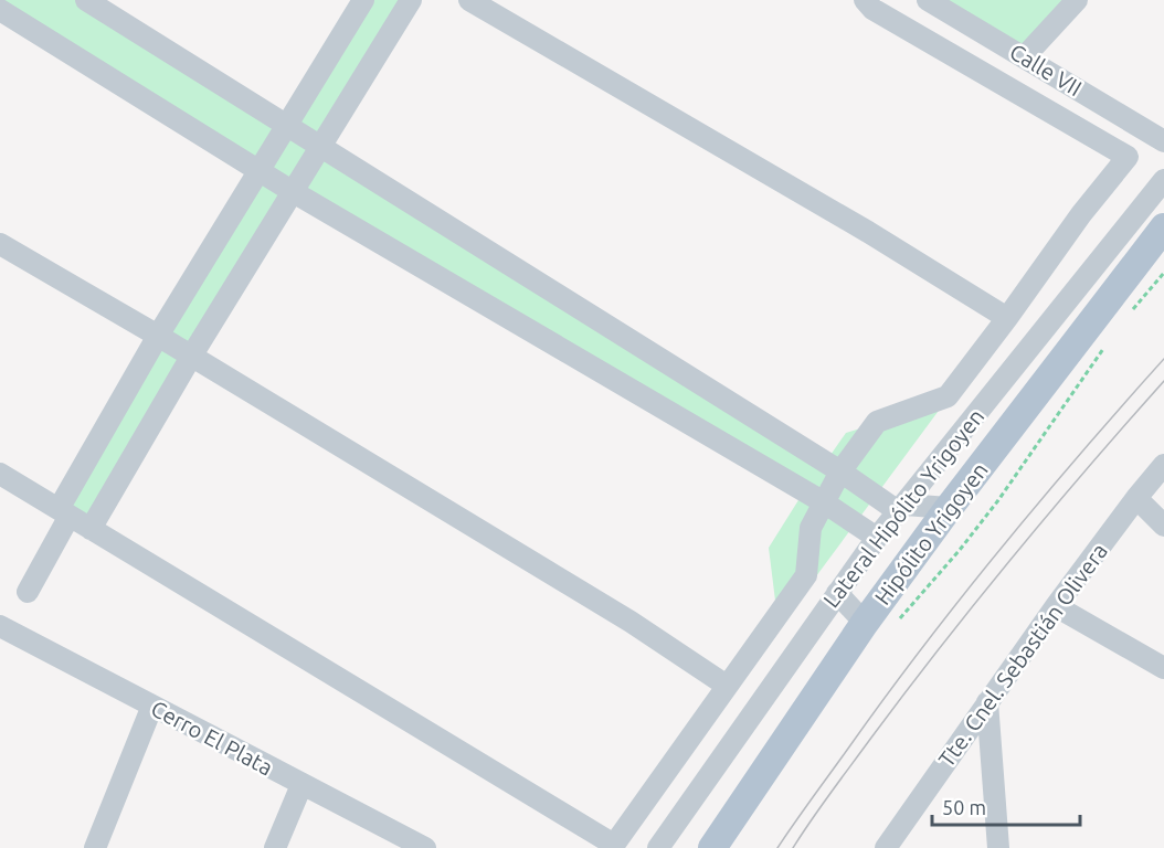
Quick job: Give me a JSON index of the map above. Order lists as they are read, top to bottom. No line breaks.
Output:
{"streets":{"main road":["Hipólito Yrigoyen"],"street":["Calle VII","Lateral Hipólito Yrigoyen","Tte. Cnel. Sebastián Olivera","Cerro El Plata"]},"scale_bar":"50 m"}
